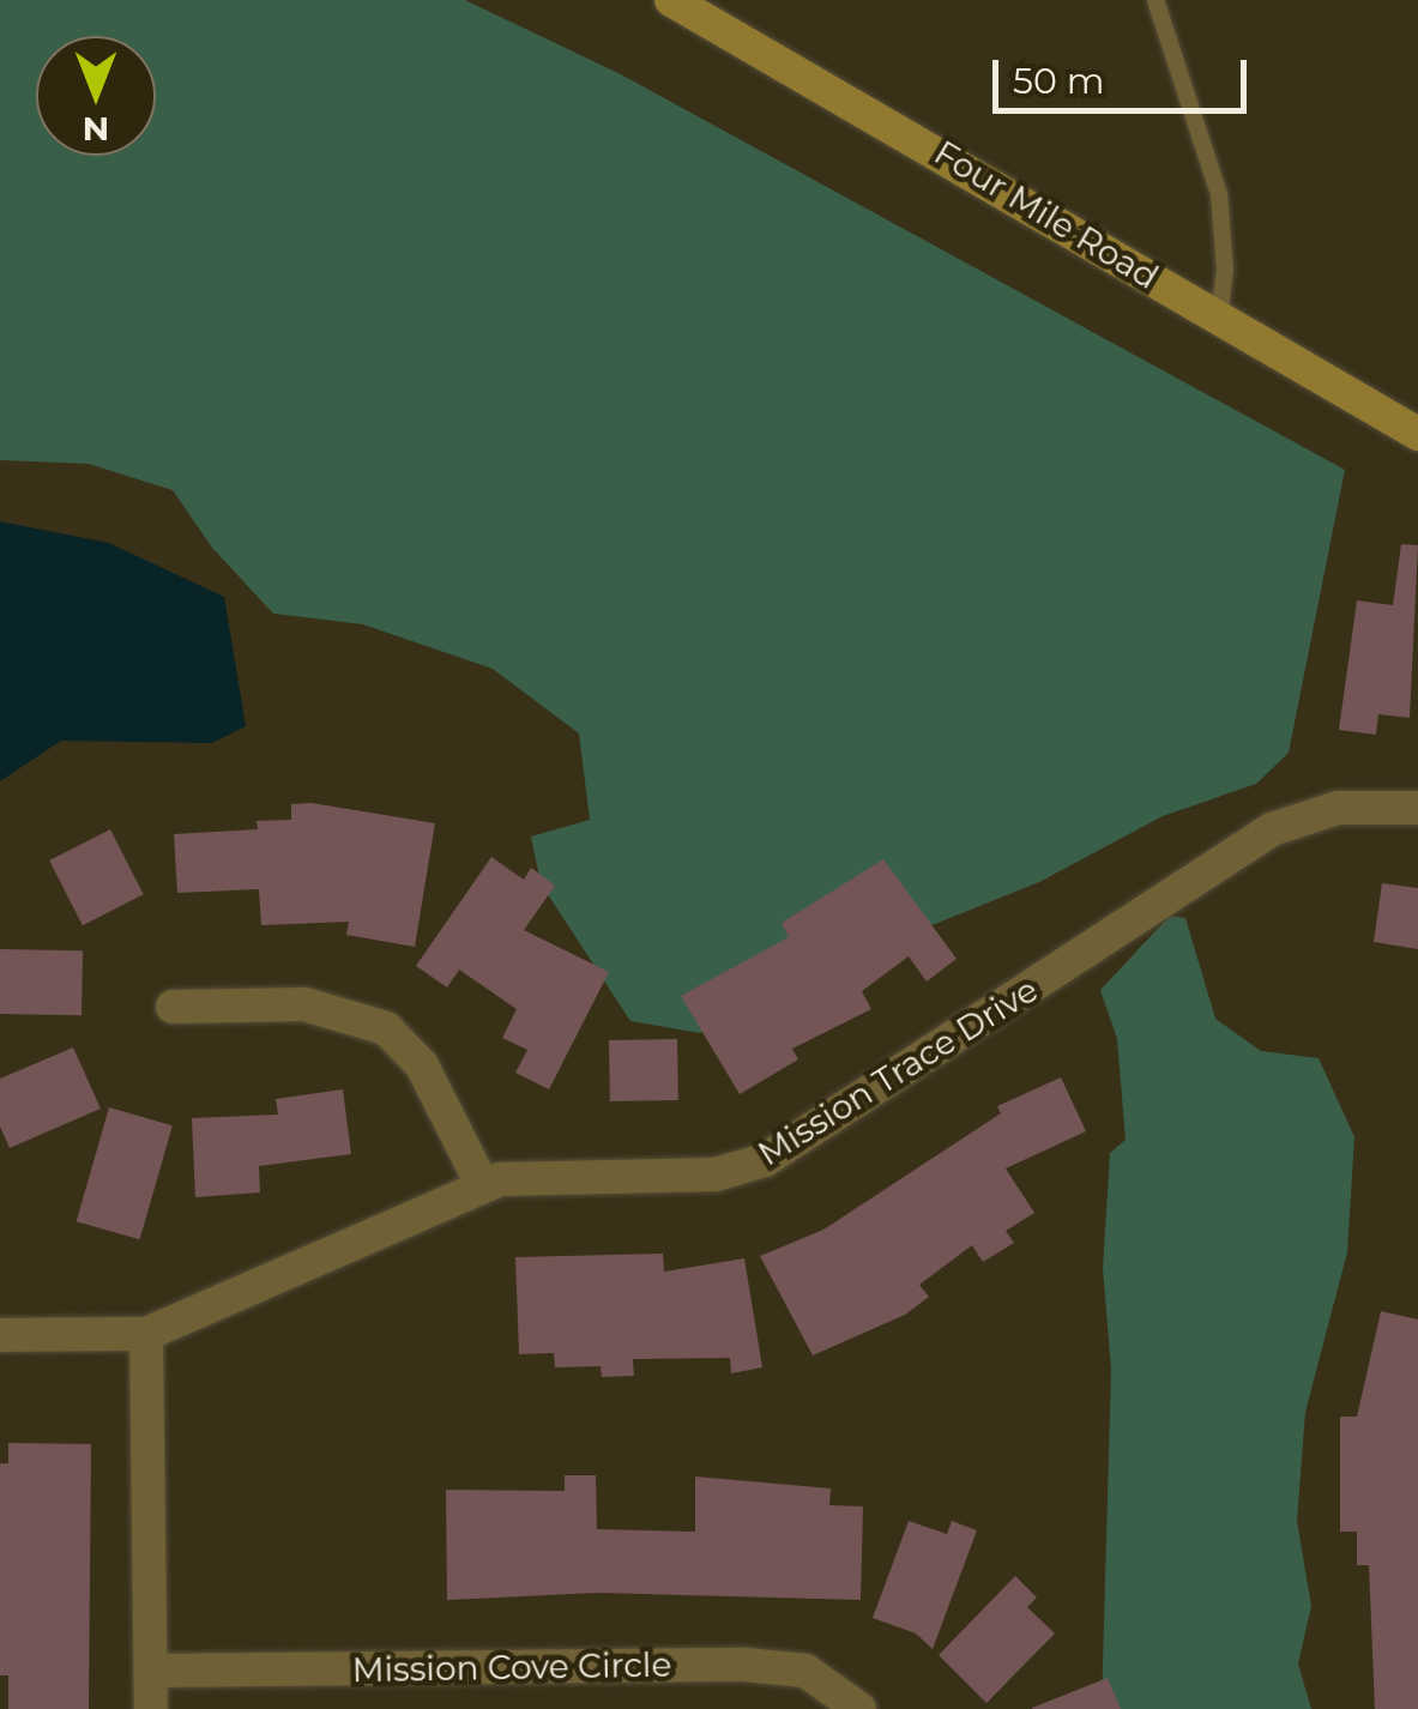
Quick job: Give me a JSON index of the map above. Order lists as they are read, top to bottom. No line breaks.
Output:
{"streets":{"main road":["Four Mile Road"],"street":["Mission Trace Drive","Mission Cove Circle"]},"scale_bar":"50 m","north":"bottom"}
